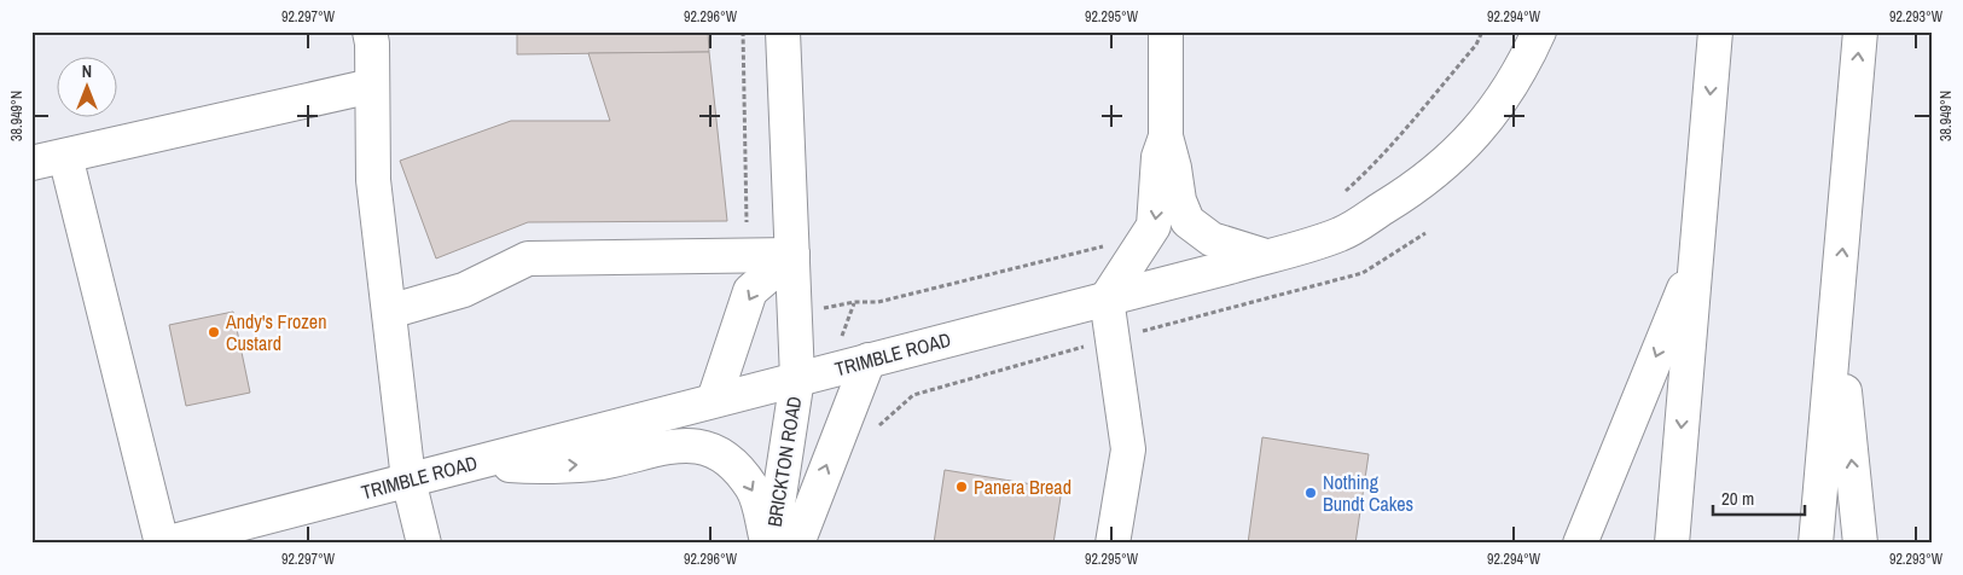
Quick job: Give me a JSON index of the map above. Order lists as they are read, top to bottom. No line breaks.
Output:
{"streets":{"main road":["TRIMBLE ROAD","BRICKTON ROAD"]},"crossings":[["TRIMBLE ROAD","BRICKTON ROAD"]],"places":["Andy's Frozen Custard","Panera Bread","Nothing Bundt Cakes"],"scale_bar":"20 m","north":"top","coordinates":["92.297°W","92.296°W","92.295°W","92.294°W","92.293°W","38.949°N"]}
